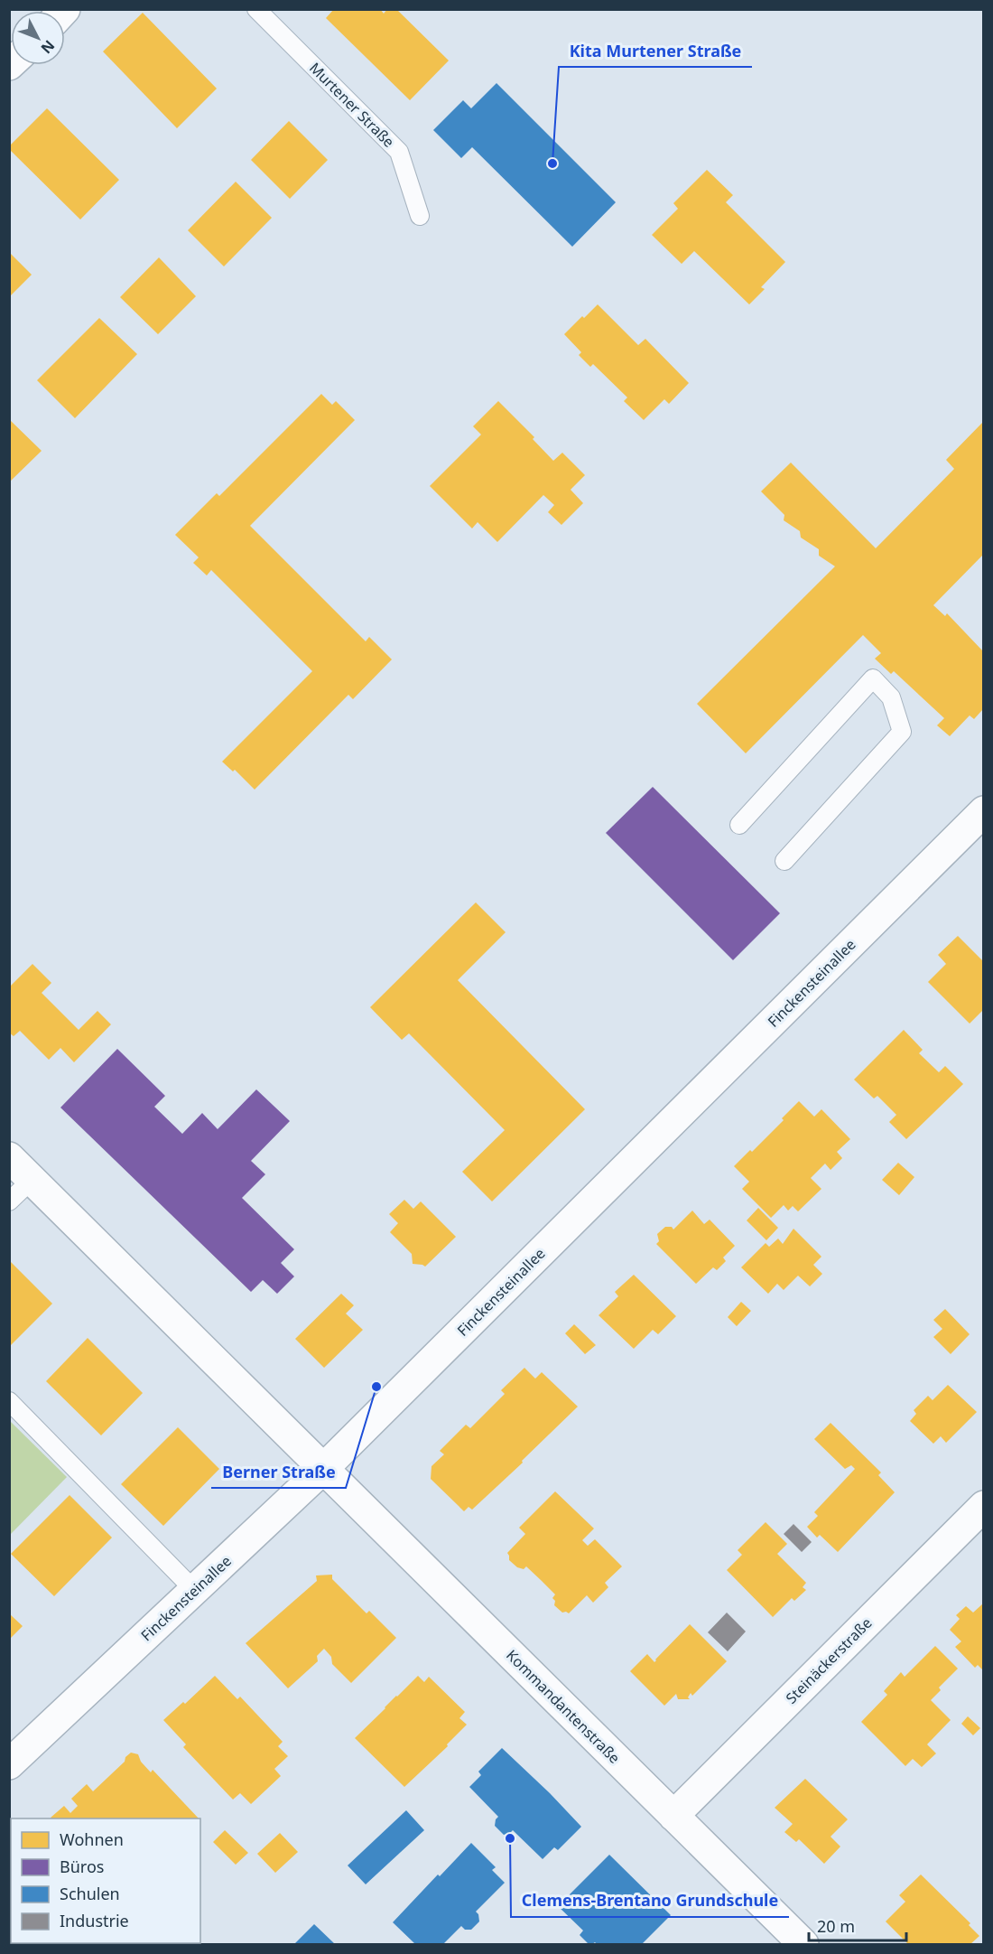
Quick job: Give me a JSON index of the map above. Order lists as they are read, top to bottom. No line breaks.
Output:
{"streets":{"street":["Finckensteinallee","Steinäckerstraße","Kommandantenstraße"],"lane":["Murtener Straße"]},"crossings":[["Finckensteinallee","Kommandantenstraße"],["Steinäckerstraße","Kommandantenstraße"]],"places":["Kita Murtener Straße","Berner Straße","Clemens-Brentano Grundschule"],"legend":["Wohnen","Büros","Schulen","Industrie"],"scale_bar":"20 m","north":"bottom right"}
